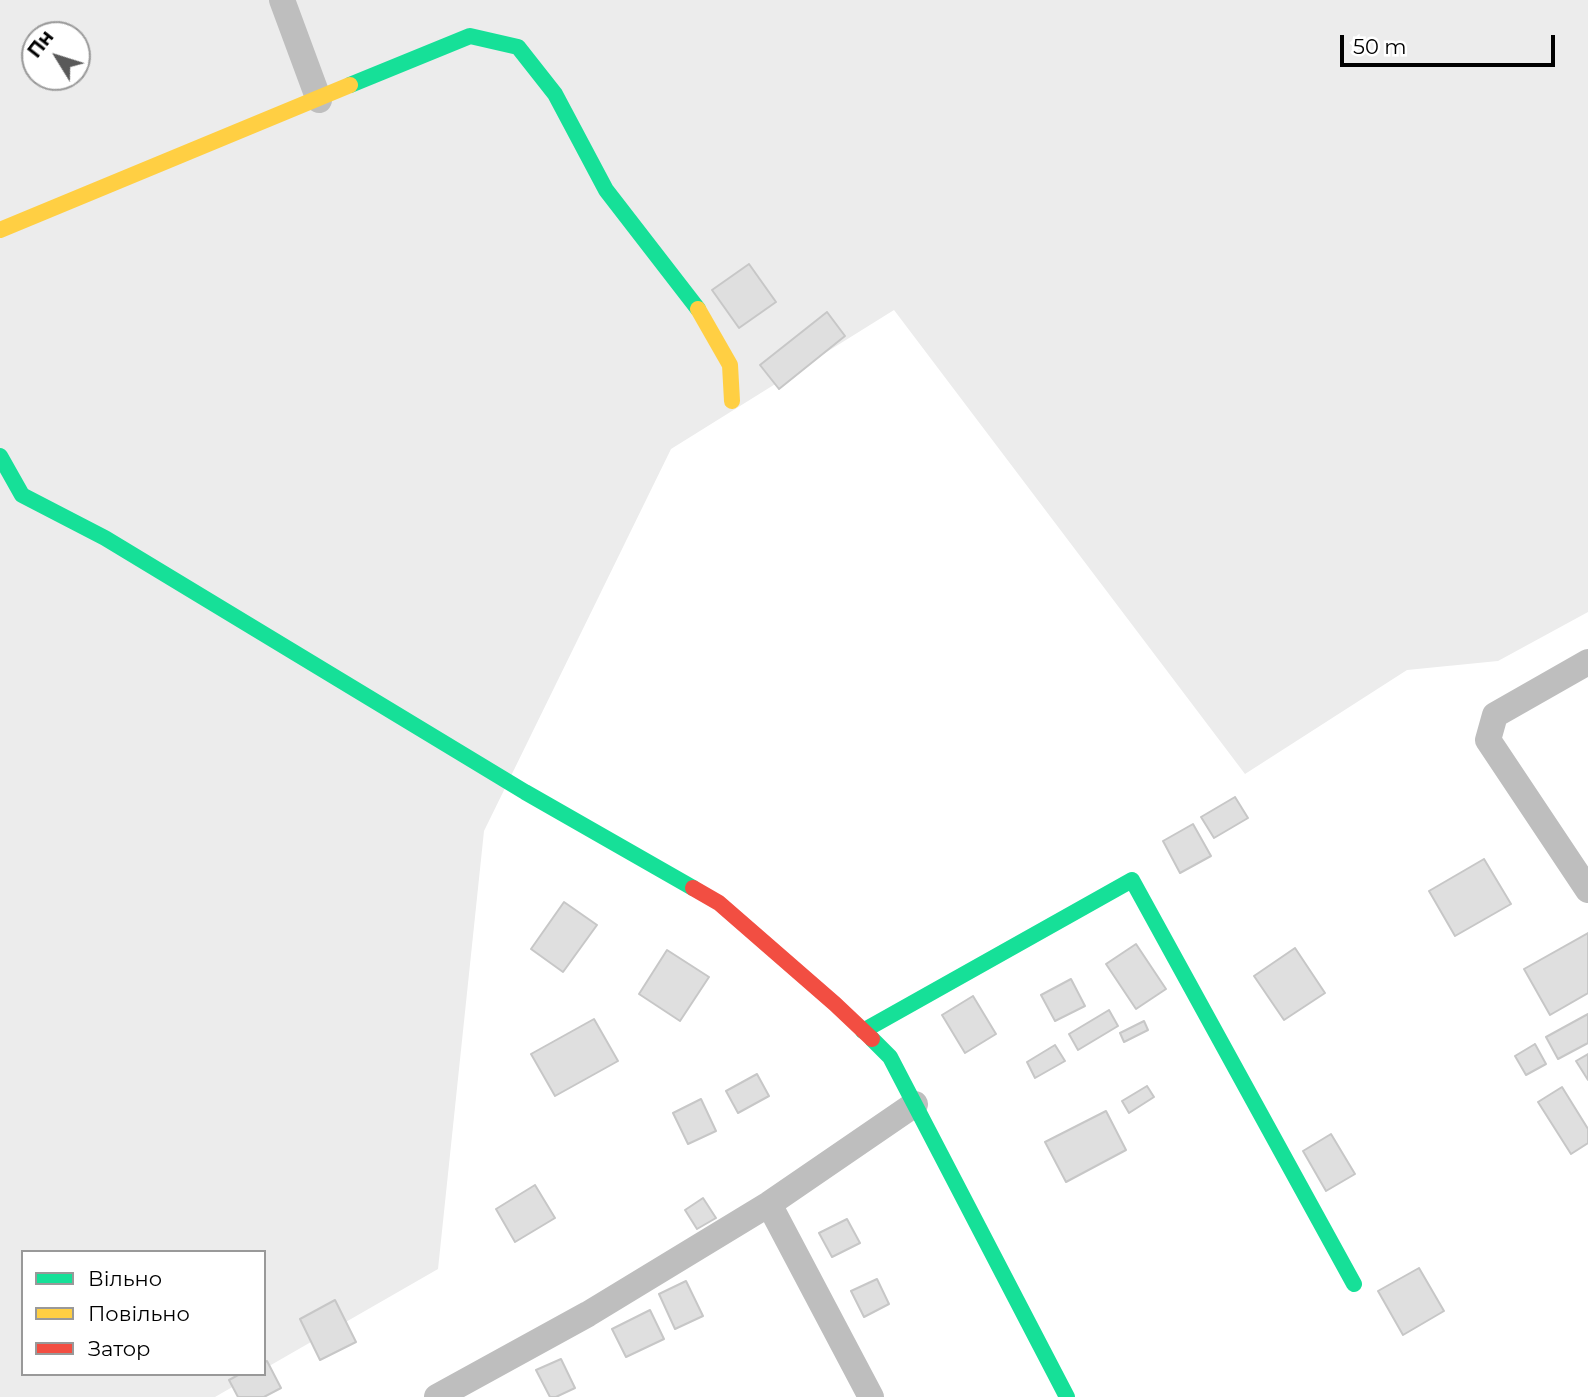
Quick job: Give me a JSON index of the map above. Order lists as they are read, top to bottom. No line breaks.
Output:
{"legend":["Вільно","Повільно","Затор"],"scale_bar":"50 m","north":"top left"}
